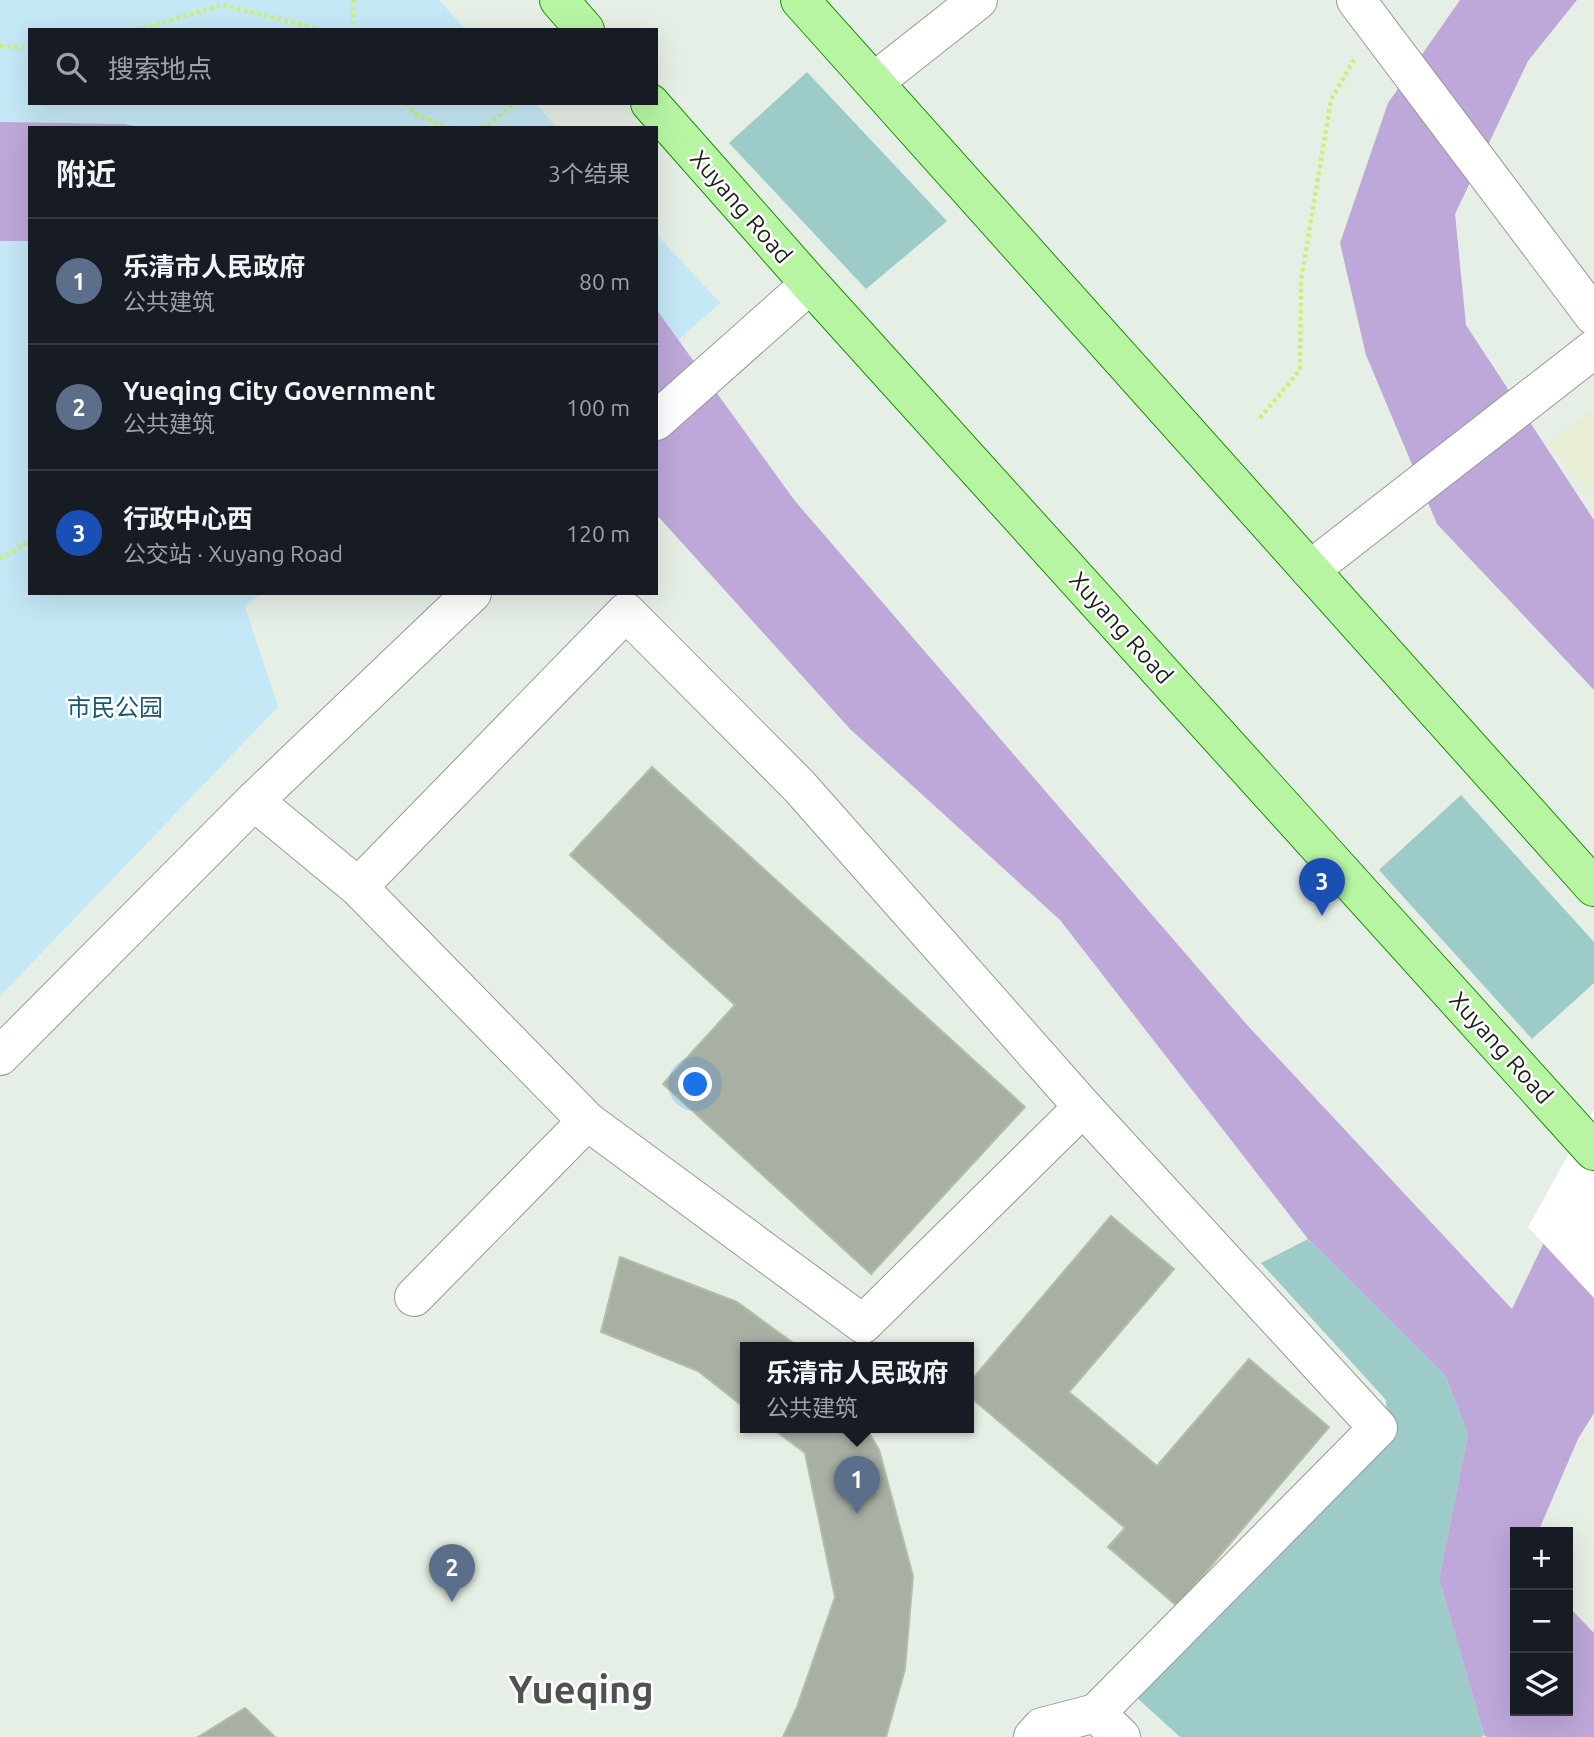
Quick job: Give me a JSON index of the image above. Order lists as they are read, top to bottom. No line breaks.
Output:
{"streets":{"main road":["Xuyang Road"]},"districts":["Yueqing"],"parks":["市民公园"],"page":{"search":"搜索地点","heading":["附近","3个结果"],"list":[{"mark":"1","name":"乐清市人民政府","note":"公共建筑","value":"80 m"},{"mark":"2","name":"Yueqing City Government","note":"公共建筑","value":"100 m"},{"mark":"3","name":"行政中心西","note":"公交站 · Xuyang Road","value":"120 m"}],"pins":["3","1","2"],"popup":["乐清市人民政府","公共建筑"],"map_buttons":["+","−"]}}
